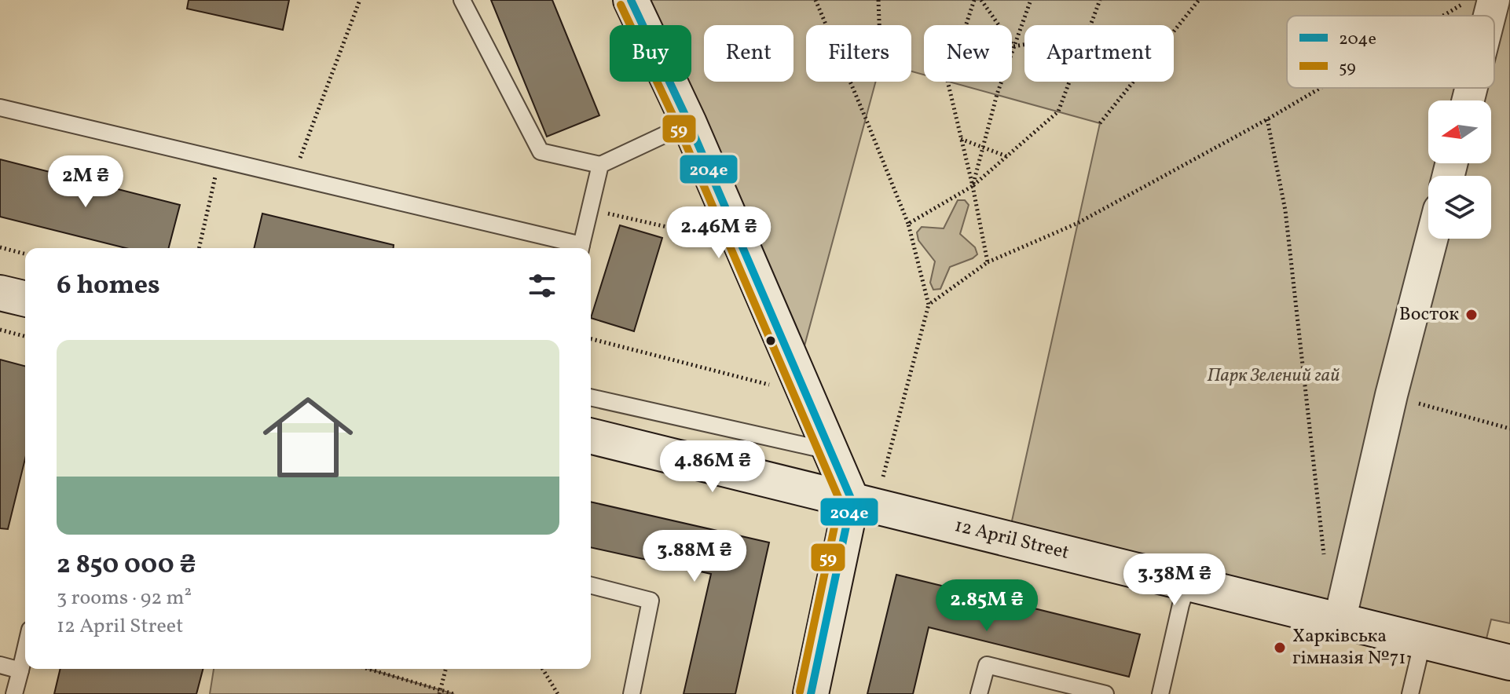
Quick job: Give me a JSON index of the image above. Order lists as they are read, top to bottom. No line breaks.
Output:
{"streets":{"street":["12 April Street"]},"parks":["Парк Зелений гай"],"places":["Восток","Харківська гімназія №71"],"lines":["transit line 204е","transit line 59"],"legend":["204е","59"],"north":"left","page":{"chip":["Buy","Rent","Filters","New","Apartment"],"price":["2M ₴","2.46M ₴","4.86M ₴","3.88M ₴","3.38M ₴","2.85M ₴"],"heading":"6 homes","list":[{"name":"2 850 000 ₴","note":"3 rooms · 92 m² · 12 April Street"}]}}
